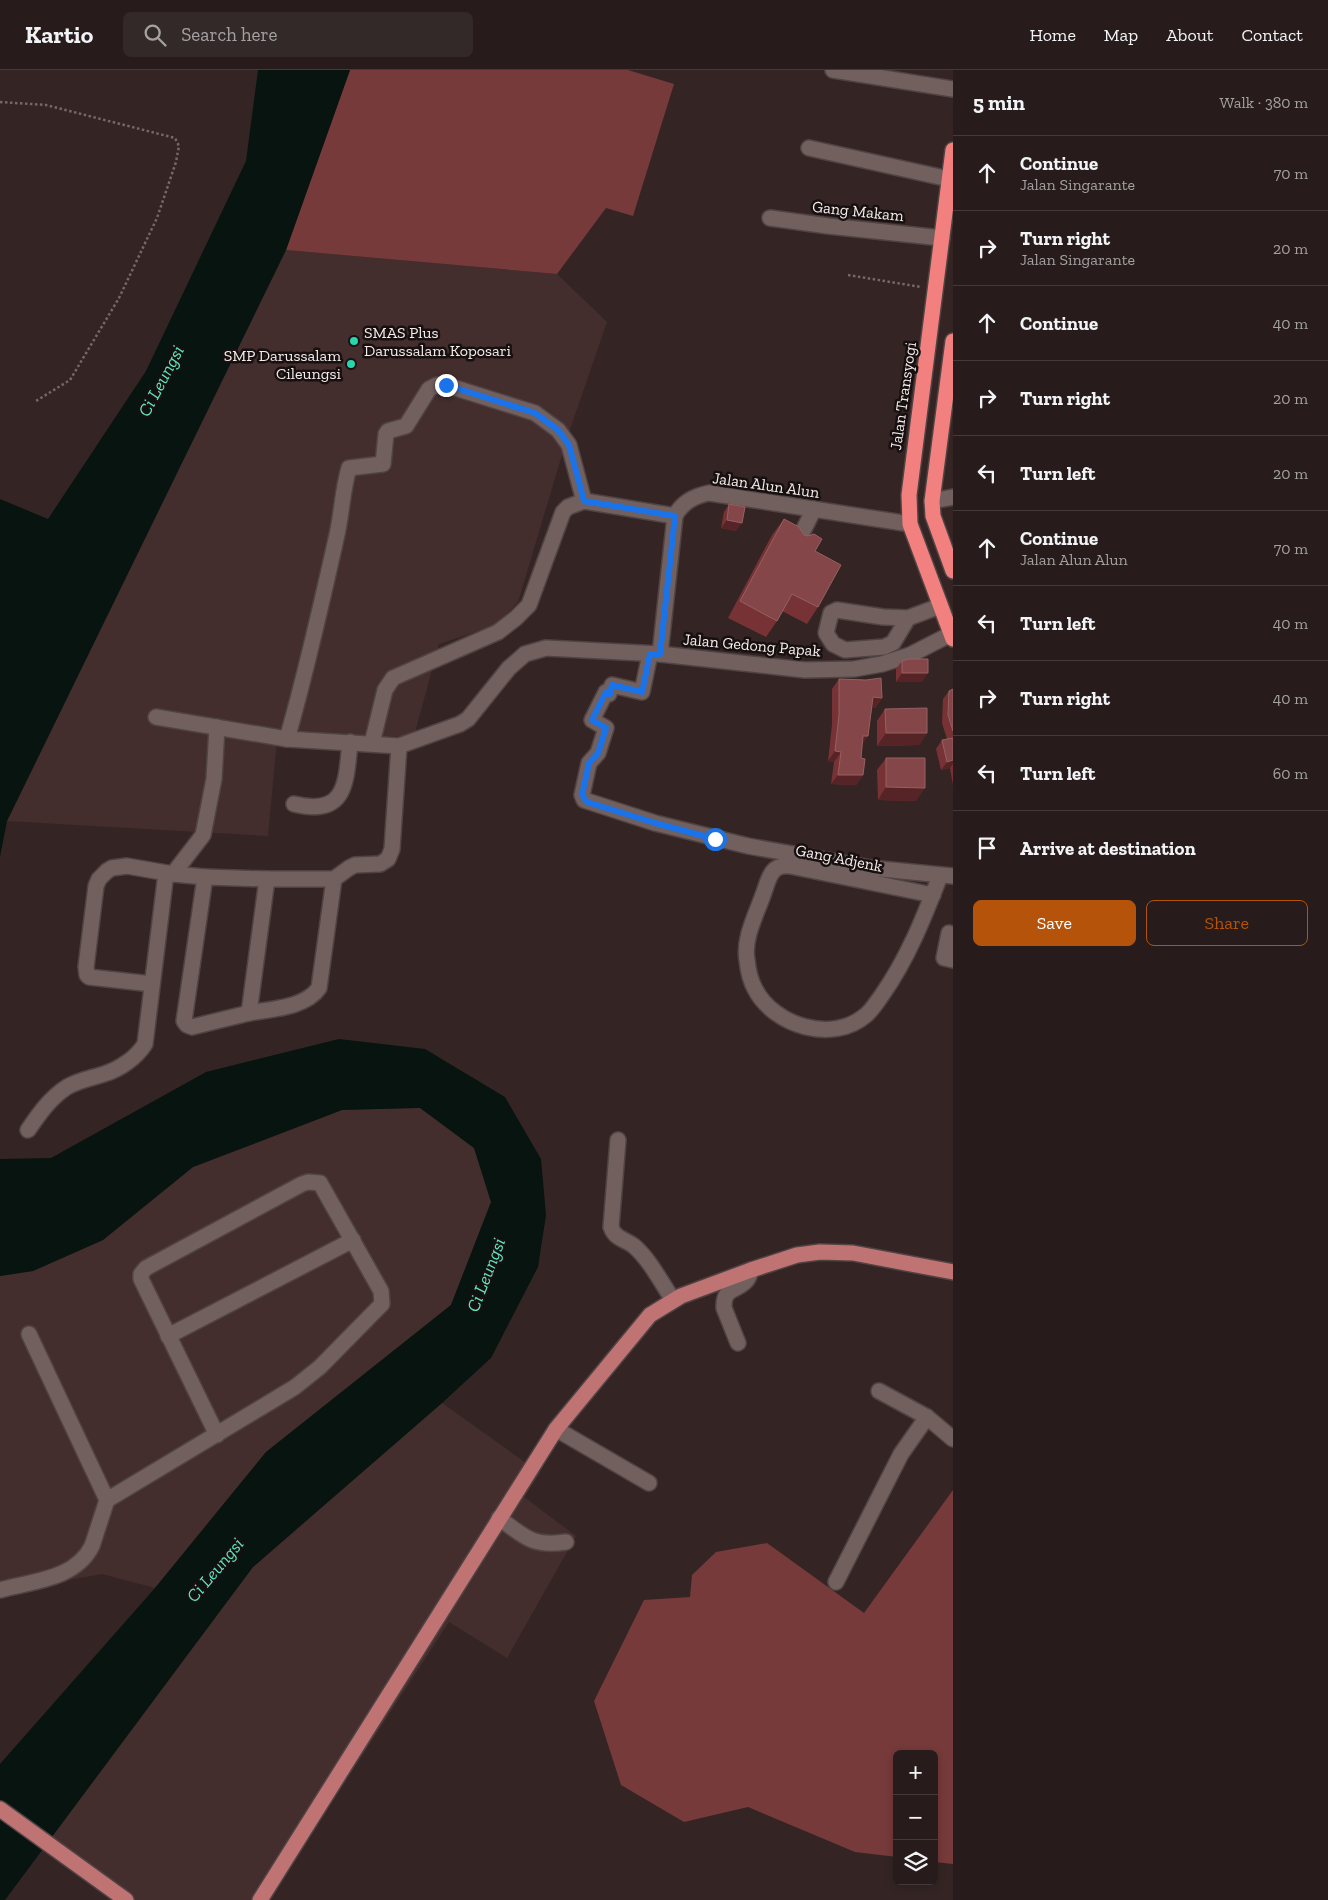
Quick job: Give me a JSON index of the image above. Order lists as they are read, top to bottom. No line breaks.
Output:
{"streets":{"highway":["Jalan Transyogi"],"street":["Gang Makam","Jalan Alun Alun","Jalan Gedong Papak","Gang Adjenk"]},"crossings":[["Gang Makam","Jalan Transyogi"],["Jalan Transyogi","Jalan Alun Alun"],["Jalan Transyogi","Jalan Gedong Papak"]],"water":["Ci Leungsi"],"places":["SMAS Plus Darussalam Koposari","SMP Darussalam Cileungsi"],"page":{"header":"Kartio","search":"Search here","nav":["Home","Map","About","Contact"],"heading":["5 min","Walk · 380 m"],"list":[["Continue","Jalan Singarante","70 m"],["Turn right","Jalan Singarante","20 m"],["Continue","40 m"],["Turn right","20 m"],["Turn left","20 m"],["Continue","Jalan Alun Alun","70 m"],["Turn left","40 m"],["Turn right","40 m"],["Turn left","60 m"],"Arrive at destination"],"buttons":["Save","Share"],"map_buttons":["+","−"]}}
